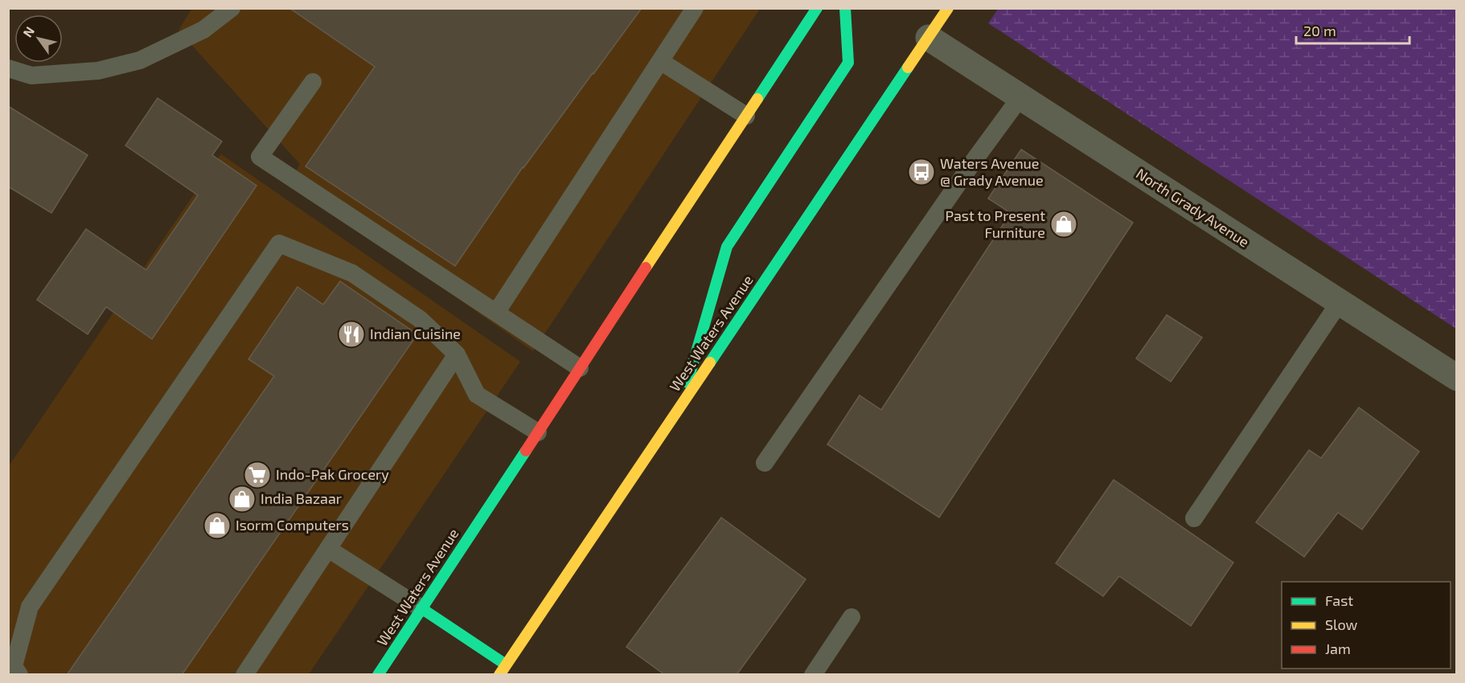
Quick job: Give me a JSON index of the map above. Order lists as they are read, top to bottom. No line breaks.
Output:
{"streets":{"main road":["West Waters Avenue"],"street":["North Grady Avenue"]},"crossings":[["North Grady Avenue","West Waters Avenue"]],"places":{"bus stop":["Waters Avenue @ Grady Avenue"],"shop":["Past to Present Furniture","India Bazaar","Isorm Computers"],"restaurant":["Indian Cuisine"],"supermarket":["Indo-Pak Grocery"]},"legend":["Fast","Slow","Jam"],"scale_bar":"20 m","north":"top left"}
